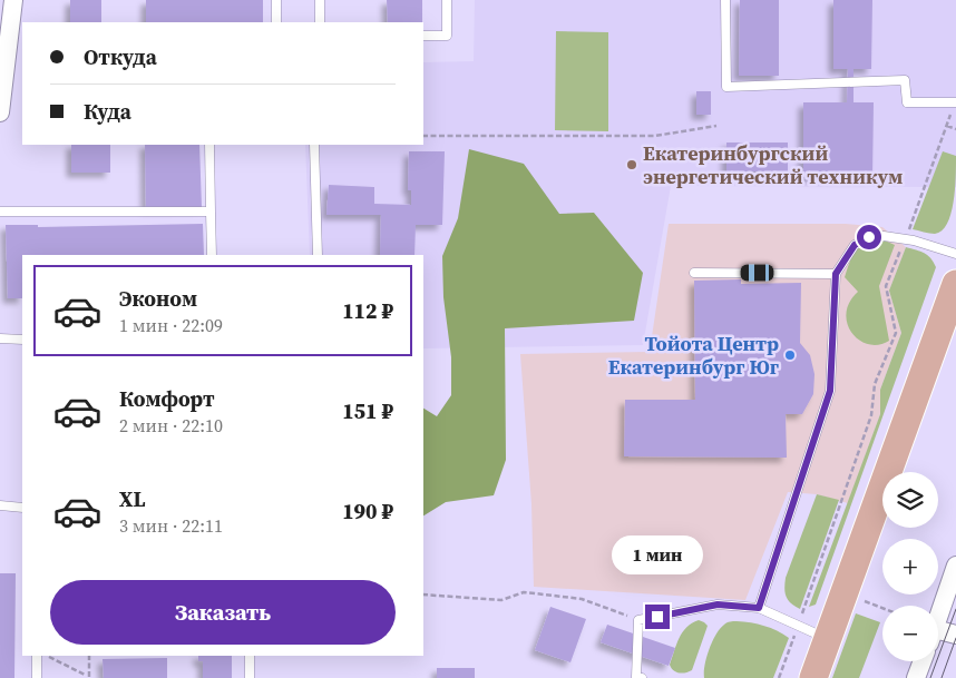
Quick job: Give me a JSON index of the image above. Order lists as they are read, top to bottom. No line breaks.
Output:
{"places":["Екатеринбургский энергетический техникум","Тойота Центр Екатеринбург Юг"],"page":{"banner":["Откуда","Куда"],"list":[{"name":"Эконом","note":"1 мин · 22:09","value":"112 ₽"},{"name":"Комфорт","note":"2 мин · 22:10","value":"151 ₽"},{"name":"XL","note":"3 мин · 22:11","value":"190 ₽"}],"map_buttons":["+","−"],"bubble":"1 мин","buttons":"Заказать"}}
